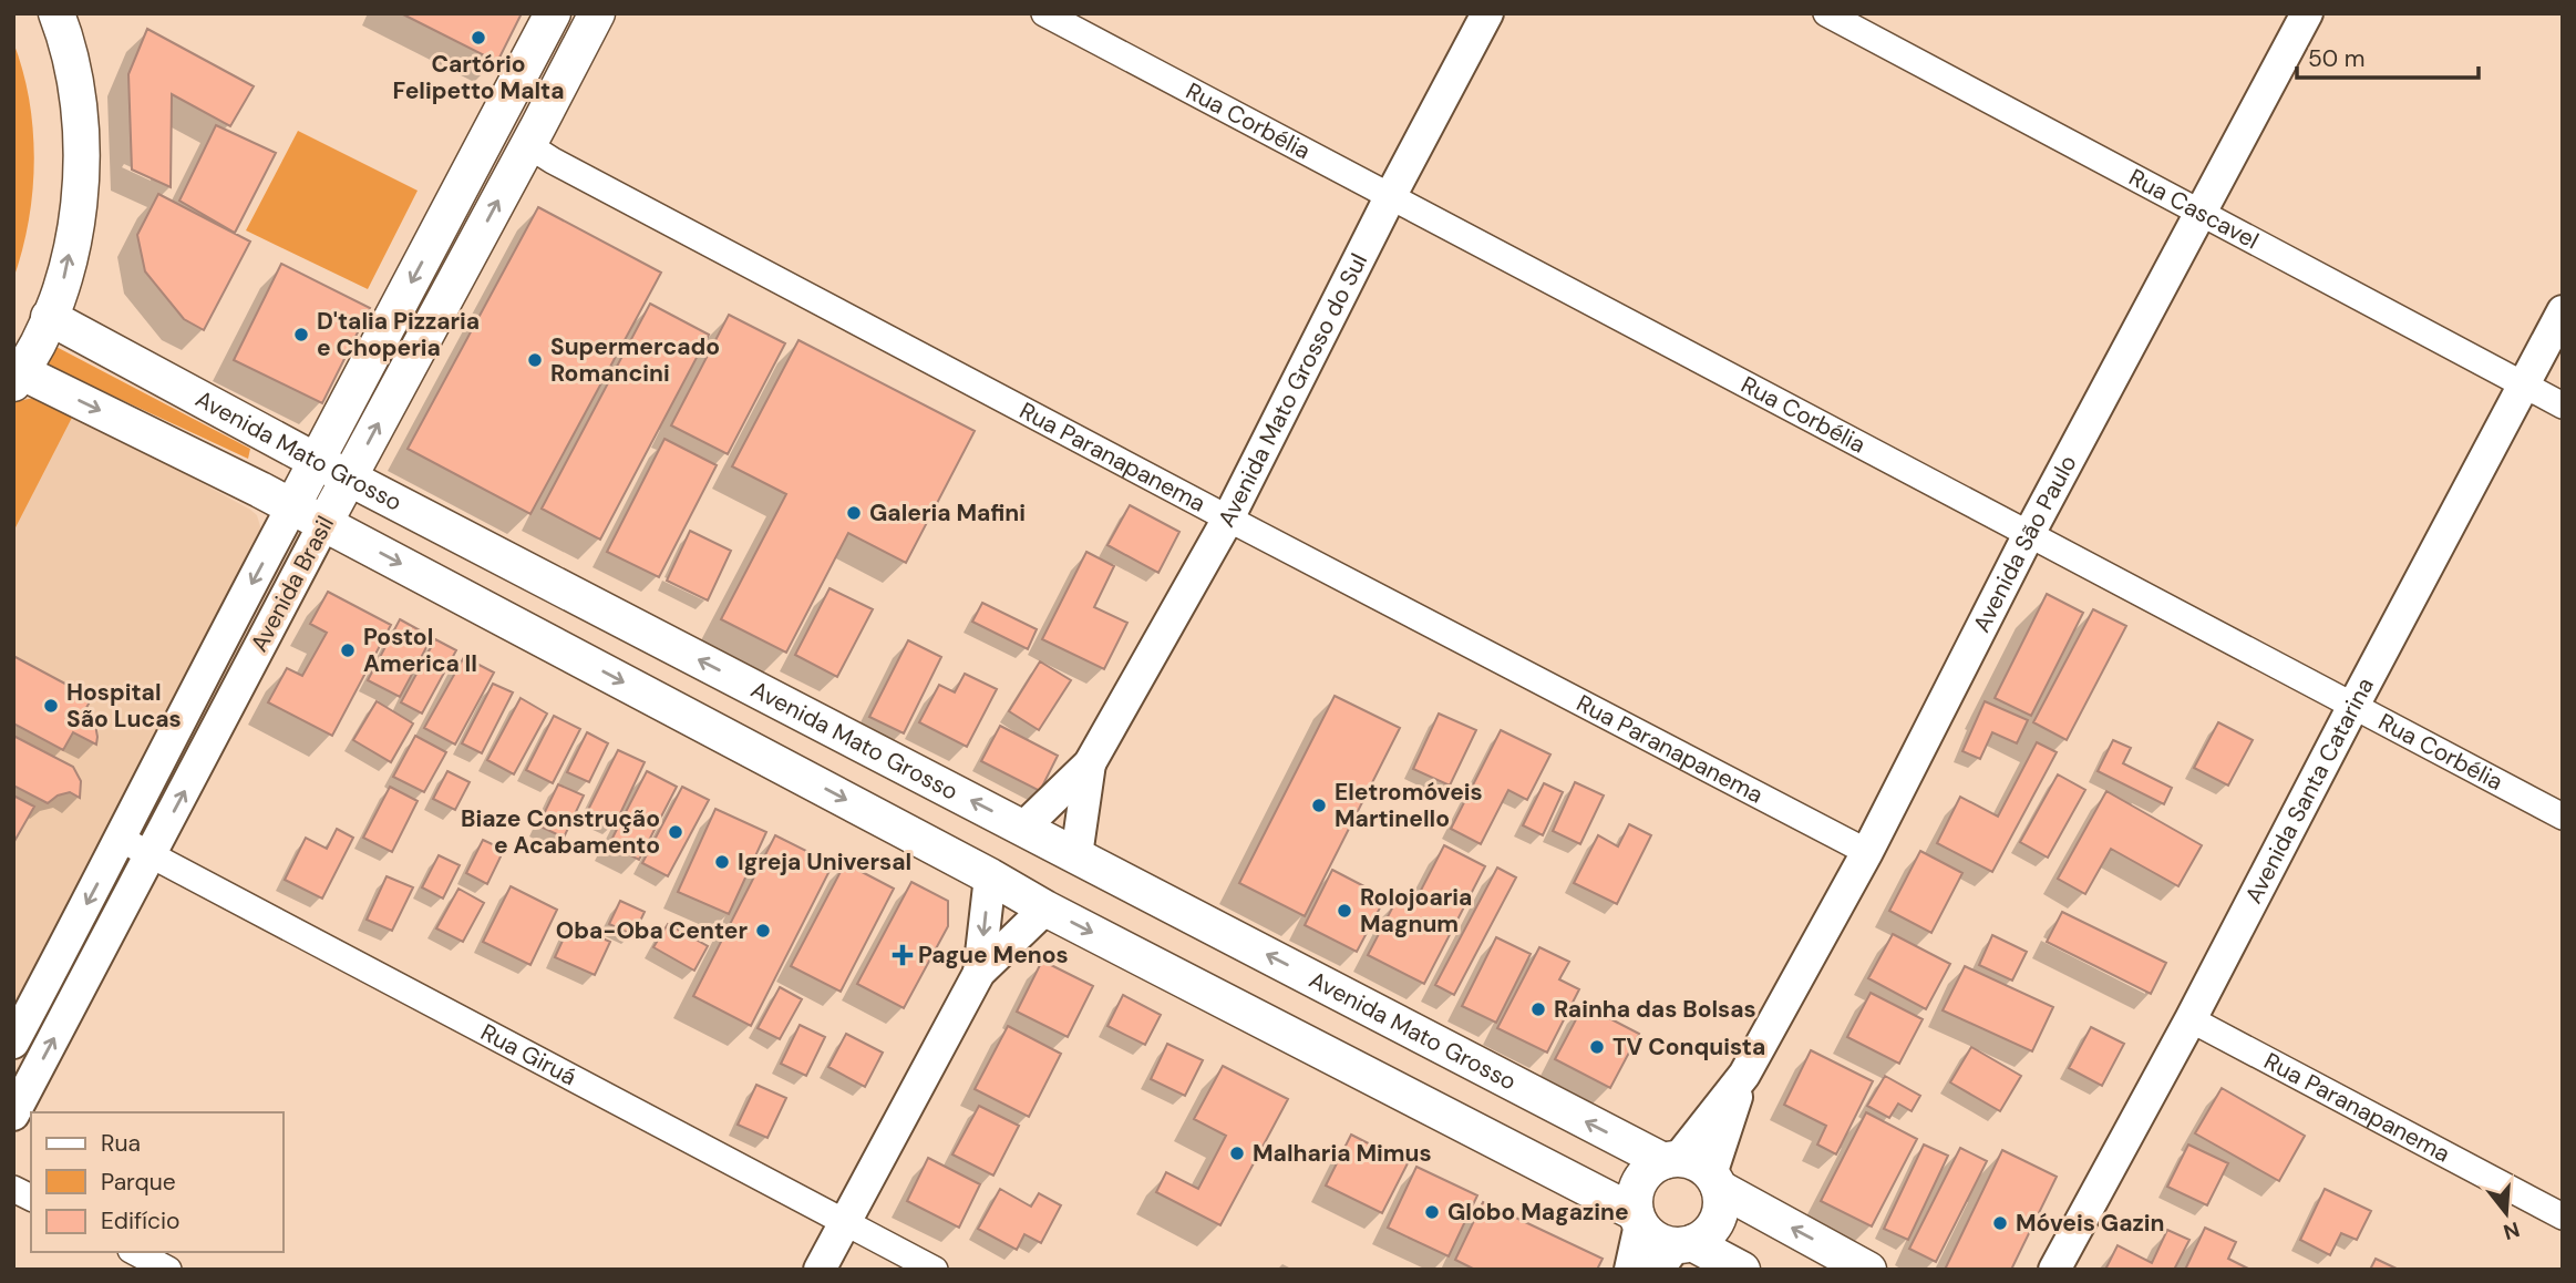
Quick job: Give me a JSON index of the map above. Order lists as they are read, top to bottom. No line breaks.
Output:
{"streets":{"main road":["Avenida Mato Grosso","Avenida Brasil"],"street":["Rua Corbélia","Rua Cascavel","Avenida Mato Grosso do Sul","Rua Paranapanema","Avenida São Paulo","Avenida Santa Catarina","Rua Giruá"]},"crossings":[["Rua Corbélia","Avenida Mato Grosso do Sul"],["Rua Corbélia","Avenida São Paulo"],["Rua Corbélia","Avenida Santa Catarina"],["Rua Cascavel","Avenida São Paulo"],["Rua Cascavel","Avenida Santa Catarina"],["Avenida Mato Grosso do Sul","Rua Paranapanema"],["Avenida Mato Grosso","Avenida São Paulo"],["Avenida Mato Grosso","Avenida Brasil"],["Rua Paranapanema","Avenida São Paulo"],["Rua Paranapanema","Avenida Brasil"],["Rua Paranapanema","Avenida Santa Catarina"],["Avenida Brasil","Rua Giruá"]],"places":{"other":["Cartório Felipetto Malta","D'talia Pizzaria e Choperia","Supermercado Romancini","Galeria Mafini","Postol America II","Hospital São Lucas","Eletromóveis Martinello","Biaze Construção e Acabamento","Igreja Universal","Rolojoaria Magnum","Oba-Oba Center","Rainha das Bolsas","TV Conquista","Malharia Mimus","Globo Magazine","Móveis Gazin"],"health":["Pague Menos"]},"legend":["Rua","Parque","Edifício"],"scale_bar":"50 m","north":"bottom"}
